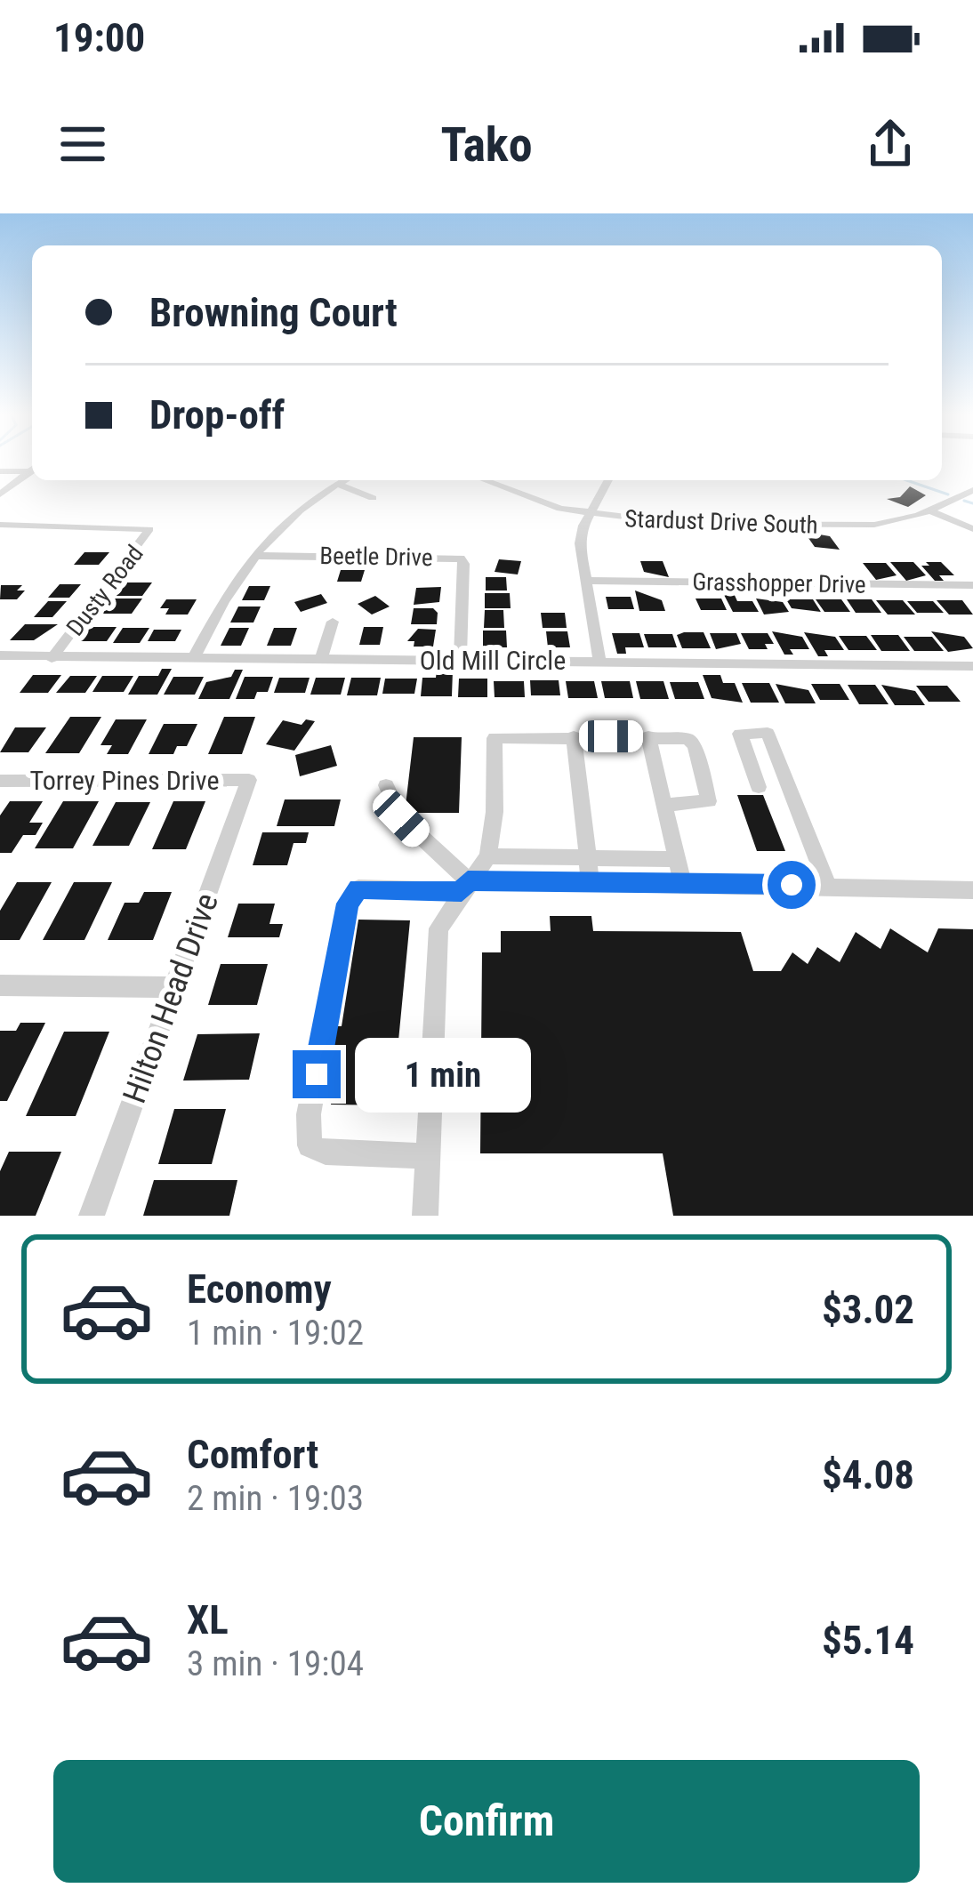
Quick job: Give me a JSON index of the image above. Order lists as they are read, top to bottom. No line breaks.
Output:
{"streets":{"street":["Stardust Drive South","Beetle Drive","Grasshopper Drive","Dusty Road","Old Mill Circle","Torrey Pines Drive","Hilton Head Drive"]},"crossings":[["Beetle Drive","Old Mill Circle"],["Dusty Road","Old Mill Circle"],["Torrey Pines Drive","Hilton Head Drive"]],"page":{"status":"19:00","header":"Tako","banner":["Browning Court","Drop-off"],"bubble":"1 min","list":[{"name":"Economy","note":"1 min · 19:02","value":"$3.02"},{"name":"Comfort","note":"2 min · 19:03","value":"$4.08"},{"name":"XL","note":"3 min · 19:04","value":"$5.14"}],"buttons":"Confirm"}}
